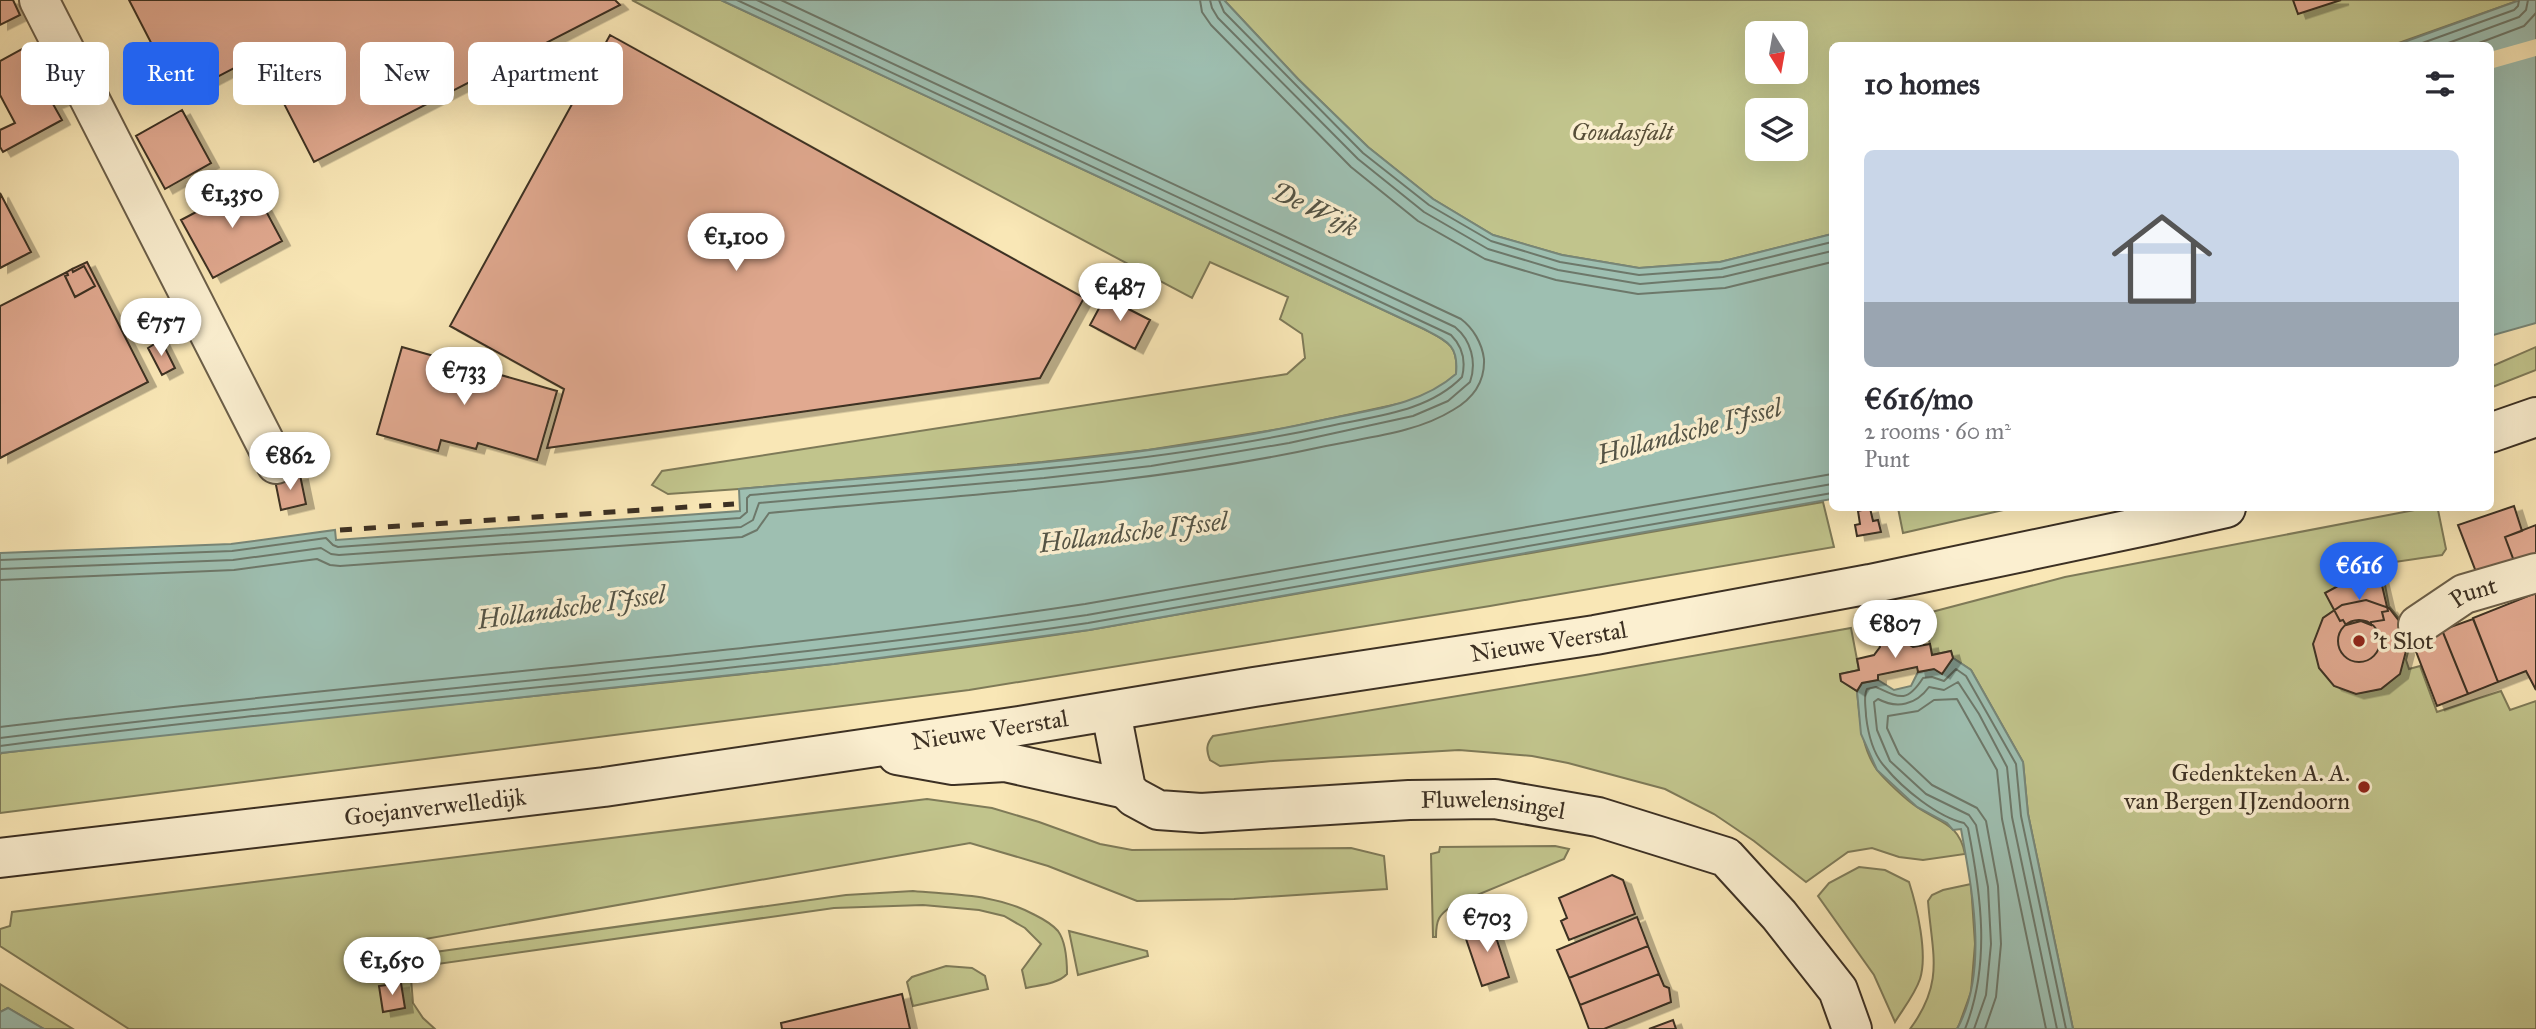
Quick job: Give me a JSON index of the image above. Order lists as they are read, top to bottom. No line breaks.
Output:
{"streets":{"main road":["Punt","Nieuwe Veerstal","Fluwelensingel","Goejanverwelledijk"]},"crossings":[["Nieuwe Veerstal","Goejanverwelledijk"]],"water":["De Wijk","Hollandsche IJssel"],"parks":["Goudasfalt"],"places":["'t Slot","Gedenkteken A. A. van Bergen IJzendoorn"],"north":"bottom","page":{"chip":["Buy","Rent","Filters","New","Apartment"],"heading":"10 homes","list":[{"name":"€616/mo","note":"2 rooms · 60 m² · Punt"}],"price":["€1,350","€1,100","€487","€757","€733","€862","€616","€807","€703","€1,650"]}}
